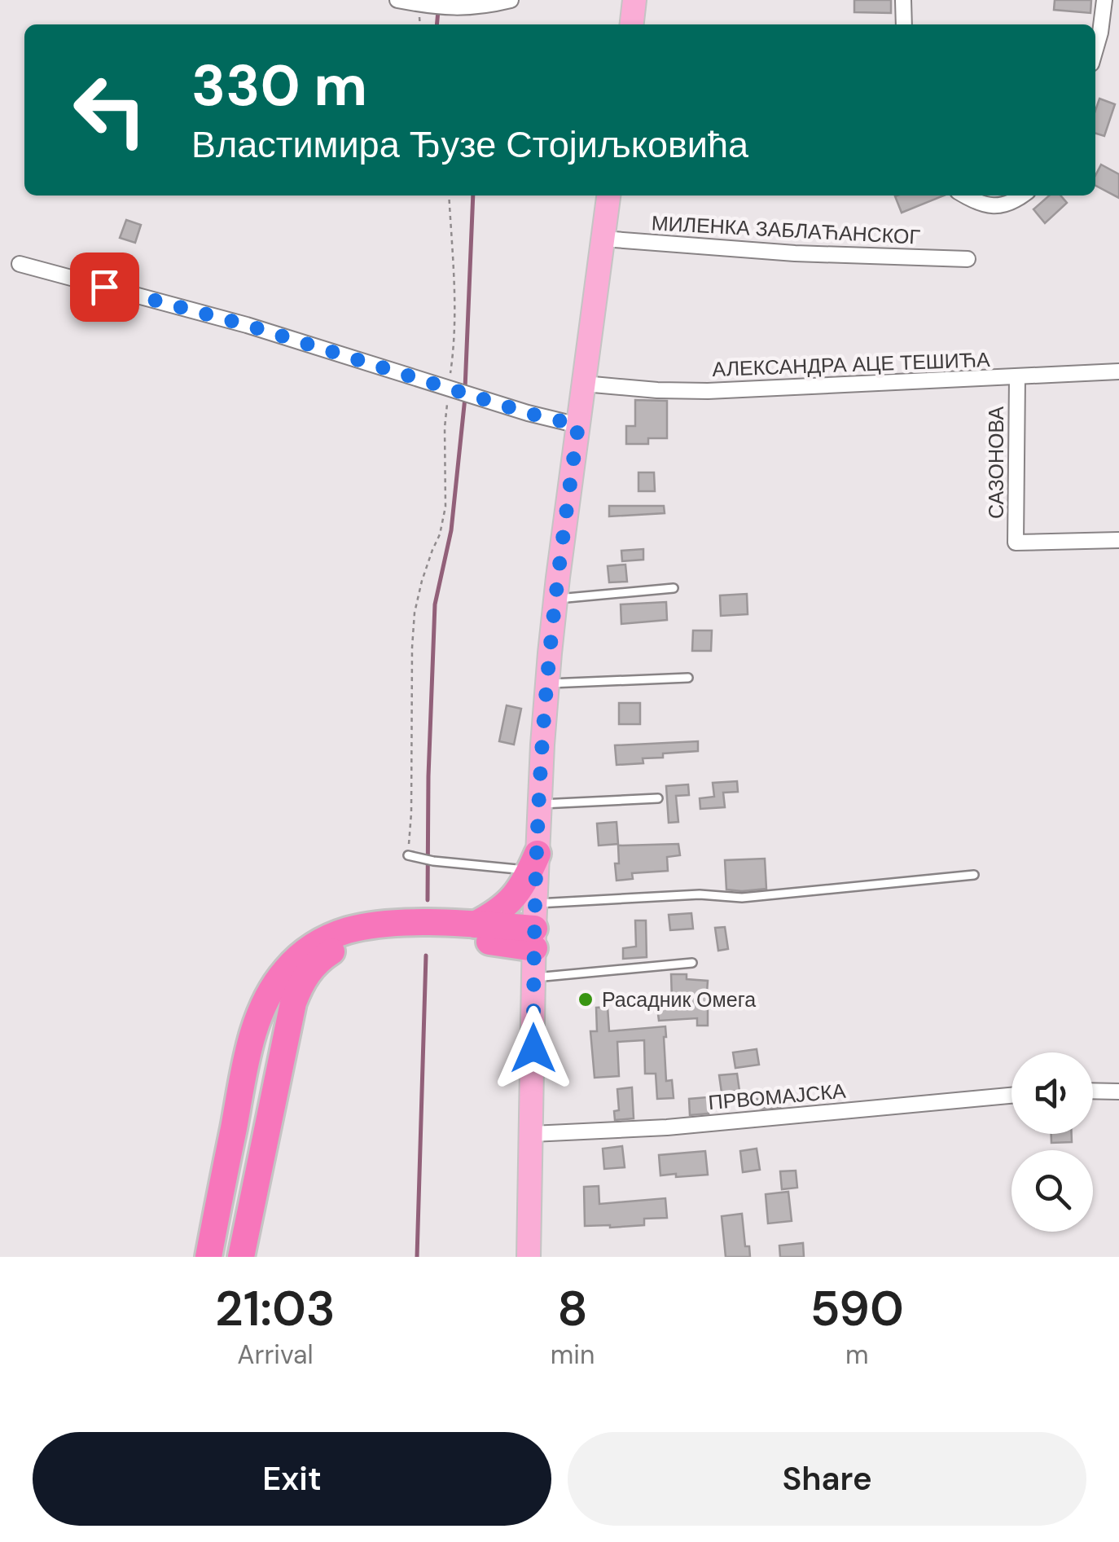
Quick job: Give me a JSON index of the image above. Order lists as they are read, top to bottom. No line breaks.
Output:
{"streets":{"street":["МИЛЕНКА ЗАБЛАЋАНСКОГ","АЛЕКСАНДРА АЦЕ ТЕШИЋА","САЗОНОВА","ПРВОМАЈСКА"]},"crossings":[["АЛЕКСАНДРА АЦЕ ТЕШИЋА","САЗОНОВА"]],"places":["Расадник Омега"],"page":{"turn":["330 m","Властимира Ђузе Стојиљковића"],"eta":["21:03","Arrival","8","min","590","m"],"buttons":["Exit","Share"]}}
